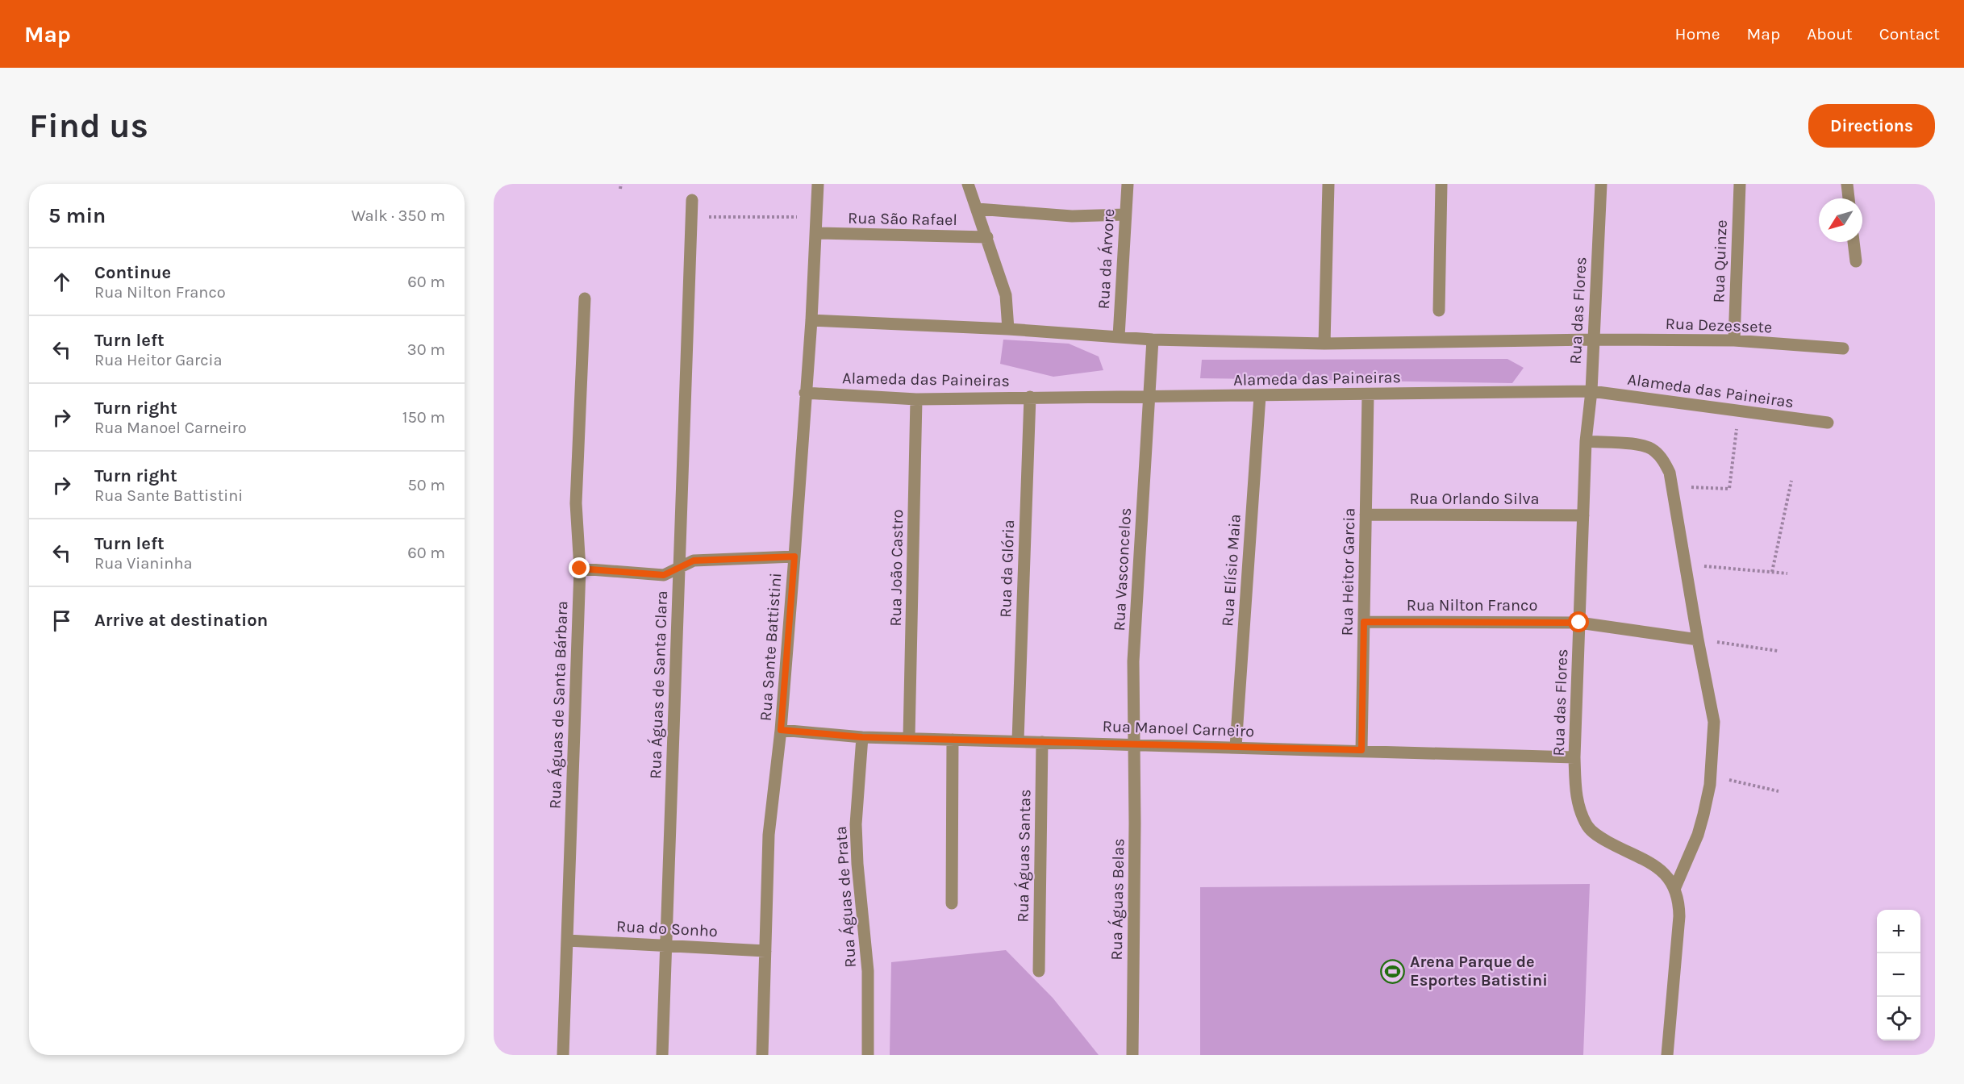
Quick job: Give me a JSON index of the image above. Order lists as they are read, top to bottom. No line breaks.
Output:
{"streets":{"street":["Rua São Rafael","Rua da Árvore","Rua Quinze","Rua das Flores","Rua Dezessete","Alameda das Paineiras","Rua Orlando Silva","Rua João Castro","Rua da Glória","Rua Vasconcelos","Rua Elísio Maia","Rua Heitor Garcia","Rua Nilton Franco","Rua Sante Battistini","Rua Águas de Santa Clara","Rua Águas de Santa Bárbara","Rua Manoel Carneiro","Rua Águas Santas","Rua Águas de Prata","Rua Águas Belas","Rua do Sonho"]},"crossings":[["Rua São Rafael","Rua Sante Battistini"],["Rua Quinze","Rua Dezessete"],["Rua das Flores","Rua Dezessete"],["Rua das Flores","Alameda das Paineiras"],["Rua das Flores","Rua Orlando Silva"],["Rua das Flores","Rua Nilton Franco"],["Rua das Flores","Rua Manoel Carneiro"],["Alameda das Paineiras","Rua João Castro"],["Alameda das Paineiras","Rua da Glória"],["Alameda das Paineiras","Rua Vasconcelos"],["Alameda das Paineiras","Rua Elísio Maia"],["Alameda das Paineiras","Rua Heitor Garcia"],["Alameda das Paineiras","Rua Sante Battistini"],["Rua Orlando Silva","Rua Heitor Garcia"],["Rua João Castro","Rua Manoel Carneiro"],["Rua da Glória","Rua Manoel Carneiro"],["Rua Vasconcelos","Rua Manoel Carneiro"],["Rua Vasconcelos","Rua Águas Belas"],["Rua Elísio Maia","Rua Manoel Carneiro"],["Rua Heitor Garcia","Rua Nilton Franco"],["Rua Heitor Garcia","Rua Manoel Carneiro"],["Rua Sante Battistini","Rua Manoel Carneiro"],["Rua Sante Battistini","Rua do Sonho"],["Rua Águas de Santa Clara","Rua do Sonho"],["Rua Águas de Santa Bárbara","Rua do Sonho"],["Rua Manoel Carneiro","Rua Águas Santas"],["Rua Manoel Carneiro","Rua Águas de Prata"],["Rua Manoel Carneiro","Rua Águas Belas"]],"places":{"sports":["Arena Parque de Esportes Batistini"]},"north":"bottom left","page":{"header":"Map","nav":["Home","Map","About","Contact"],"buttons":"Directions","title":"Find us","heading":["5 min","Walk · 350 m"],"list":[["Continue","Rua Nilton Franco","60 m"],["Turn left","Rua Heitor Garcia","30 m"],["Turn right","Rua Manoel Carneiro","150 m"],["Turn right","Rua Sante Battistini","50 m"],["Turn left","Rua Vianinha","60 m"],"Arrive at destination"],"map_buttons":["+","−"]}}
